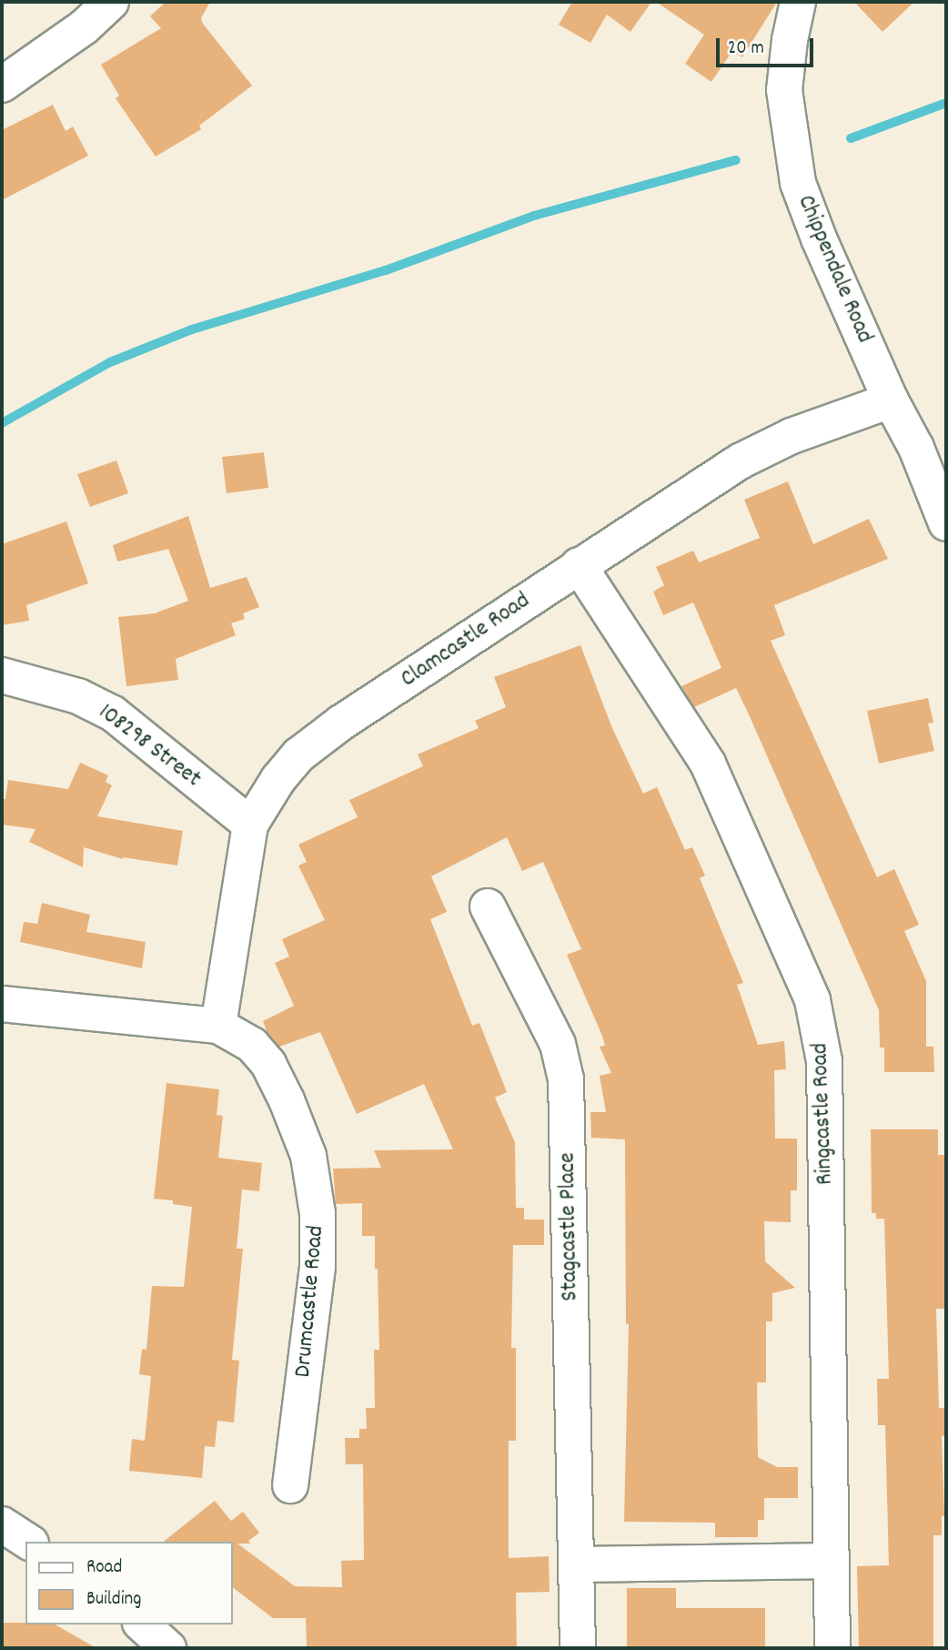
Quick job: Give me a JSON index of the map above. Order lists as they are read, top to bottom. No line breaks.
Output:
{"streets":{"street":["Chippendale Road","Clamcastle Road","108298 Street","Ringcastle Road","Stagcastle Place","Drumcastle Road"]},"crossings":[["Chippendale Road","Clamcastle Road"],["Clamcastle Road","108298 Street"],["Clamcastle Road","Ringcastle Road"],["Clamcastle Road","Drumcastle Road"]],"legend":["Road","Building"],"scale_bar":"20 m"}
